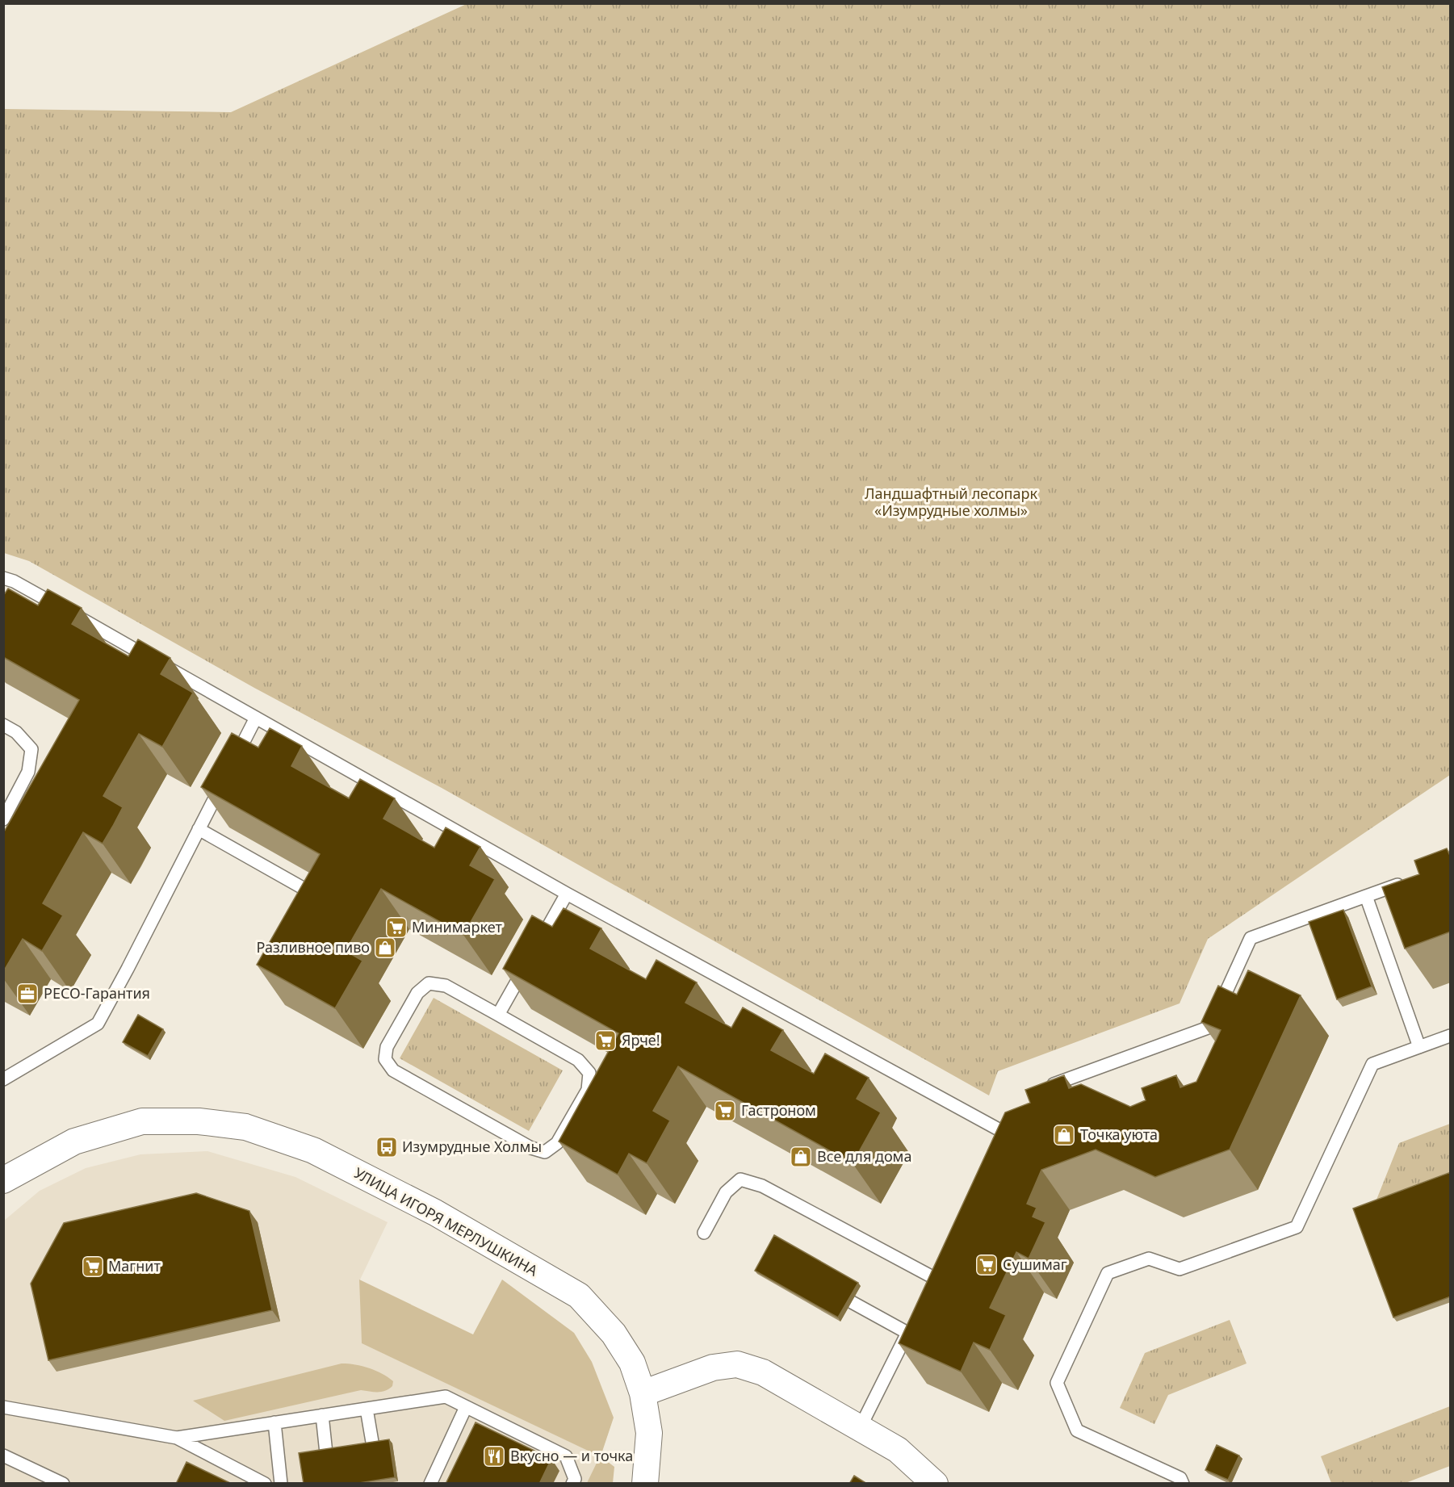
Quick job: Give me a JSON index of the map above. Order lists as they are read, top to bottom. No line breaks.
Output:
{"streets":{"street":["УЛИЦА ИГОРЯ МЕРЛУШКИНА"]},"parks":["Ландшафтный лесопарк «Изумрудные холмы»"],"places":{"supermarket":["Минимаркет","Ярче!","Гастроном","Сушимаг","Магнит"],"shop":["Разливное пиво","Точка уюта","Все для дома"],"office":["РЕСО-Гарантия"],"bus stop":["Изумрудные Холмы"],"restaurant":["Вкусно — и точка"]}}
